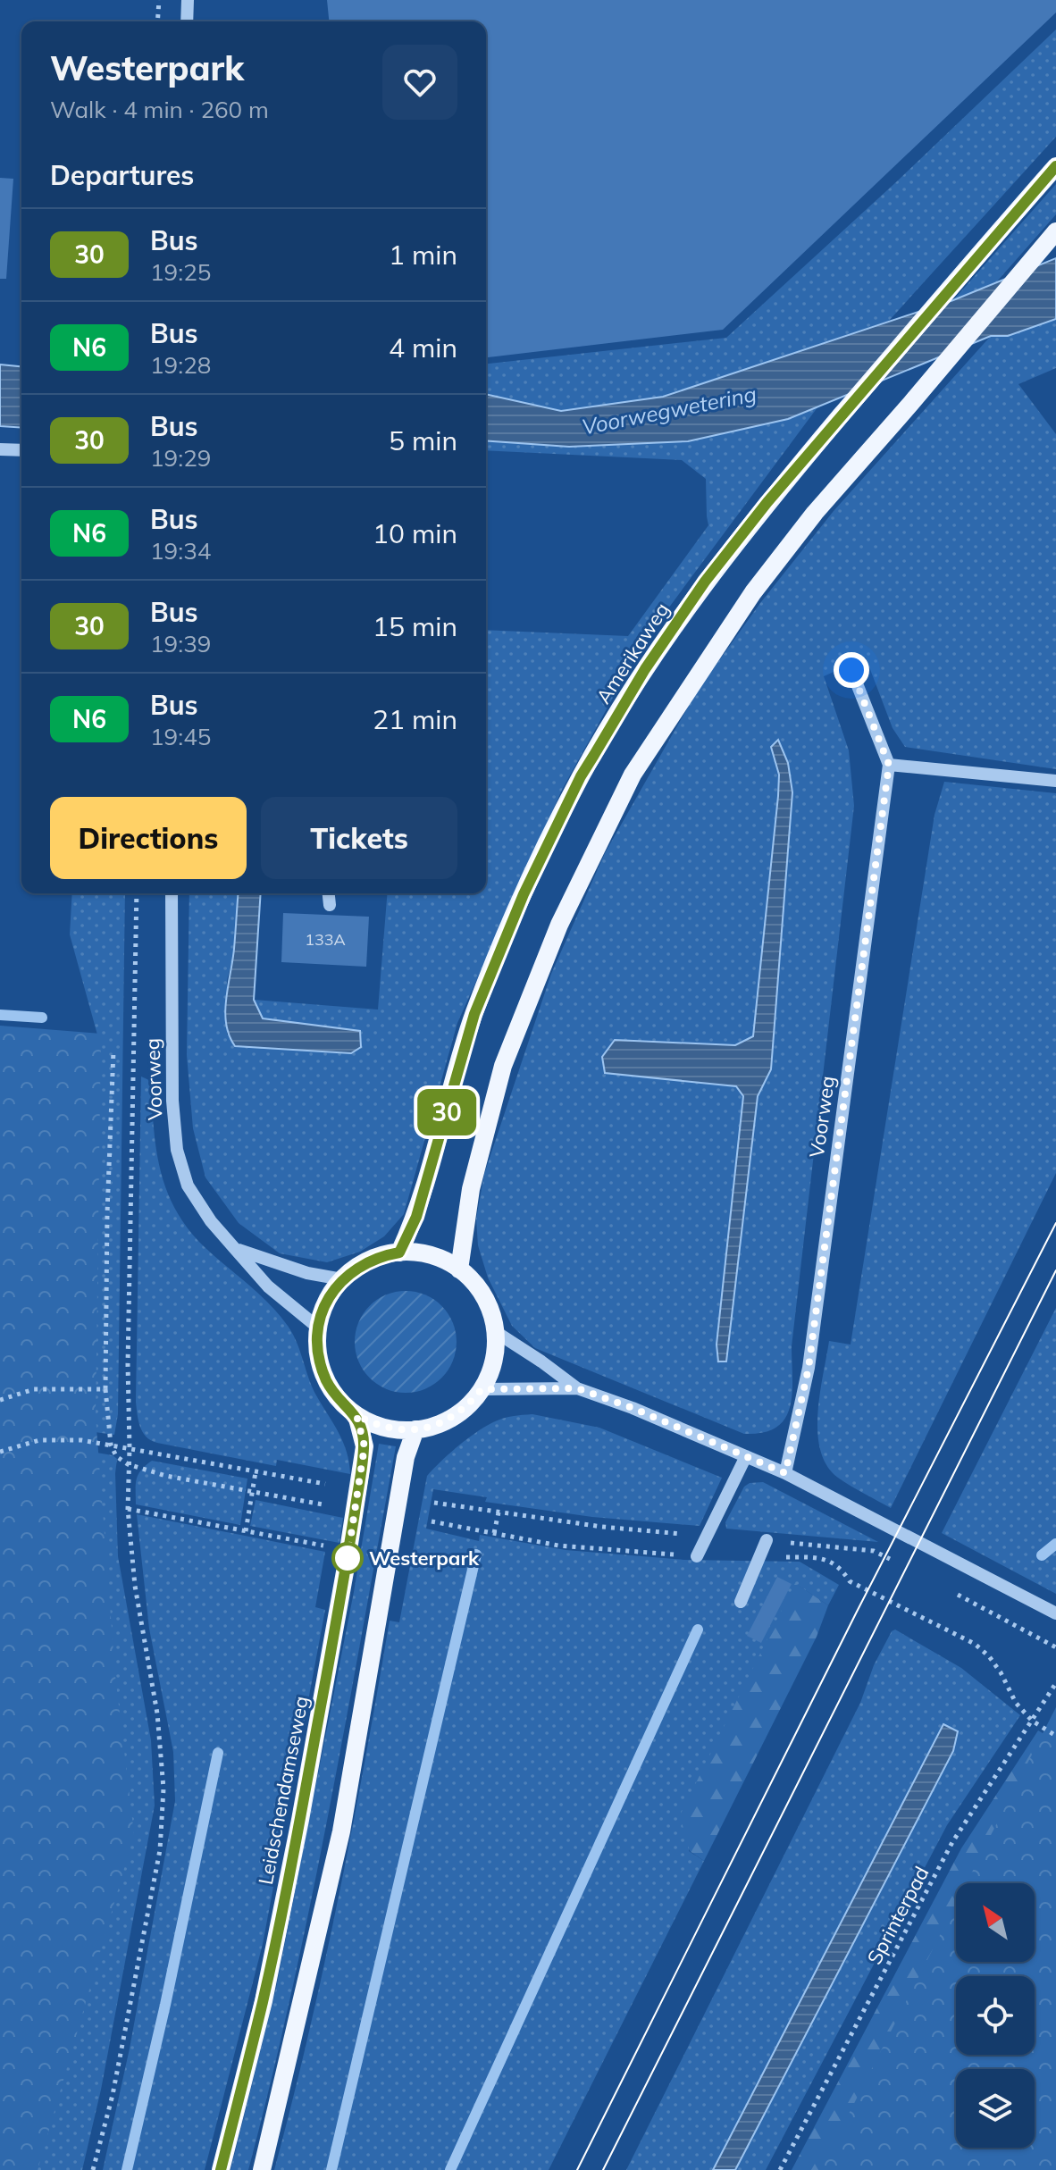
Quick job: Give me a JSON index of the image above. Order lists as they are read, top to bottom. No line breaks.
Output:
{"streets":{"main road":["Amerikaweg","Leidschendamseweg"],"street":["Voorweg"],"path":["Sprinterpad"]},"crossings":[["Amerikaweg","Voorweg"],["Amerikaweg","Leidschendamseweg"],["Voorweg","Leidschendamseweg"]],"water":["Voorwegwetering"],"places":["Westerpark"],"lines":["bus line 30"],"house_numbers":["133A"],"north":"top left","page":{"on_map":"30","heading":[["Westerpark","Walk · 4 min · 260 m"],"Departures"],"list":[{"mark":"30","name":"Bus","note":"19:25","value":"1 min"},{"mark":"N6","name":"Bus","note":"19:28","value":"4 min"},{"mark":"30","name":"Bus","note":"19:29","value":"5 min"},{"mark":"N6","name":"Bus","note":"19:34","value":"10 min"},{"mark":"30","name":"Bus","note":"19:39","value":"15 min"},{"mark":"N6","name":"Bus","note":"19:45","value":"21 min"}],"buttons":["Directions","Tickets"]}}
